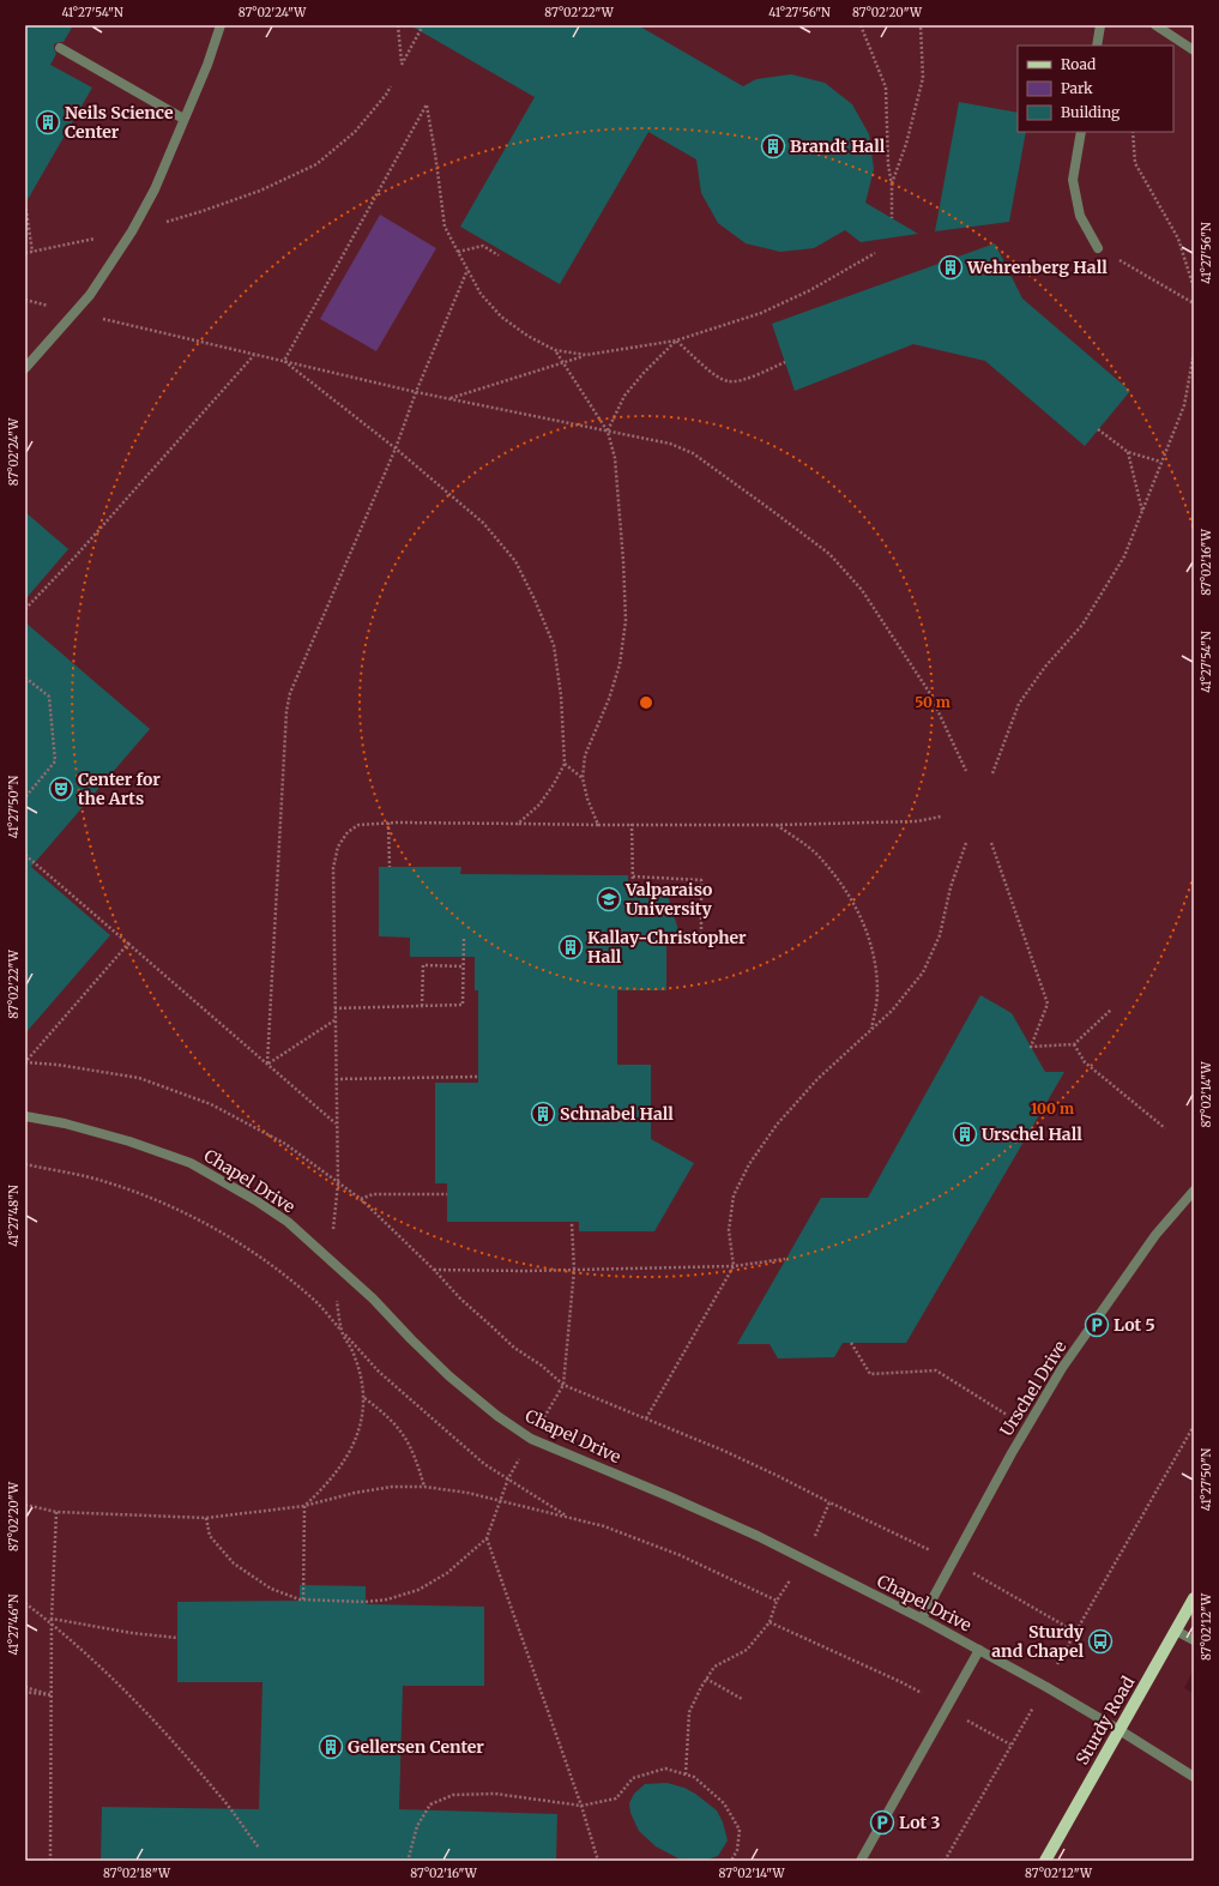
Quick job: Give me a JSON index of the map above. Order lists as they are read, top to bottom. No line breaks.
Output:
{"streets":{"main road":["Sturdy Road"],"street":["Chapel Drive","Urschel Drive"]},"crossings":[["Chapel Drive","Urschel Drive"],["Chapel Drive","Sturdy Road"]],"places":{"building":["Neils Science Center","Brandt Hall","Wehrenberg Hall","Kallay-Christopher Hall","Schnabel Hall","Urschel Hall","Gellersen Center"],"theatre":["Center for the Arts"],"school or university":["Valparaiso University"],"parking":["Lot 5","Lot 3"],"bus stop":["Sturdy and Chapel"]},"legend":["Road","Park","Building"],"coordinates":["41°27'54\"N","87°02'24\"W","87°02'22\"W","41°27'56\"N","87°02'20\"W","87°02'16\"W","41°27'50\"N","87°02'14\"W","41°27'48\"N","41°27'46\"N","87°02'12\"W","87°02'18\"W"],"rings":["50 m","100 m"]}
